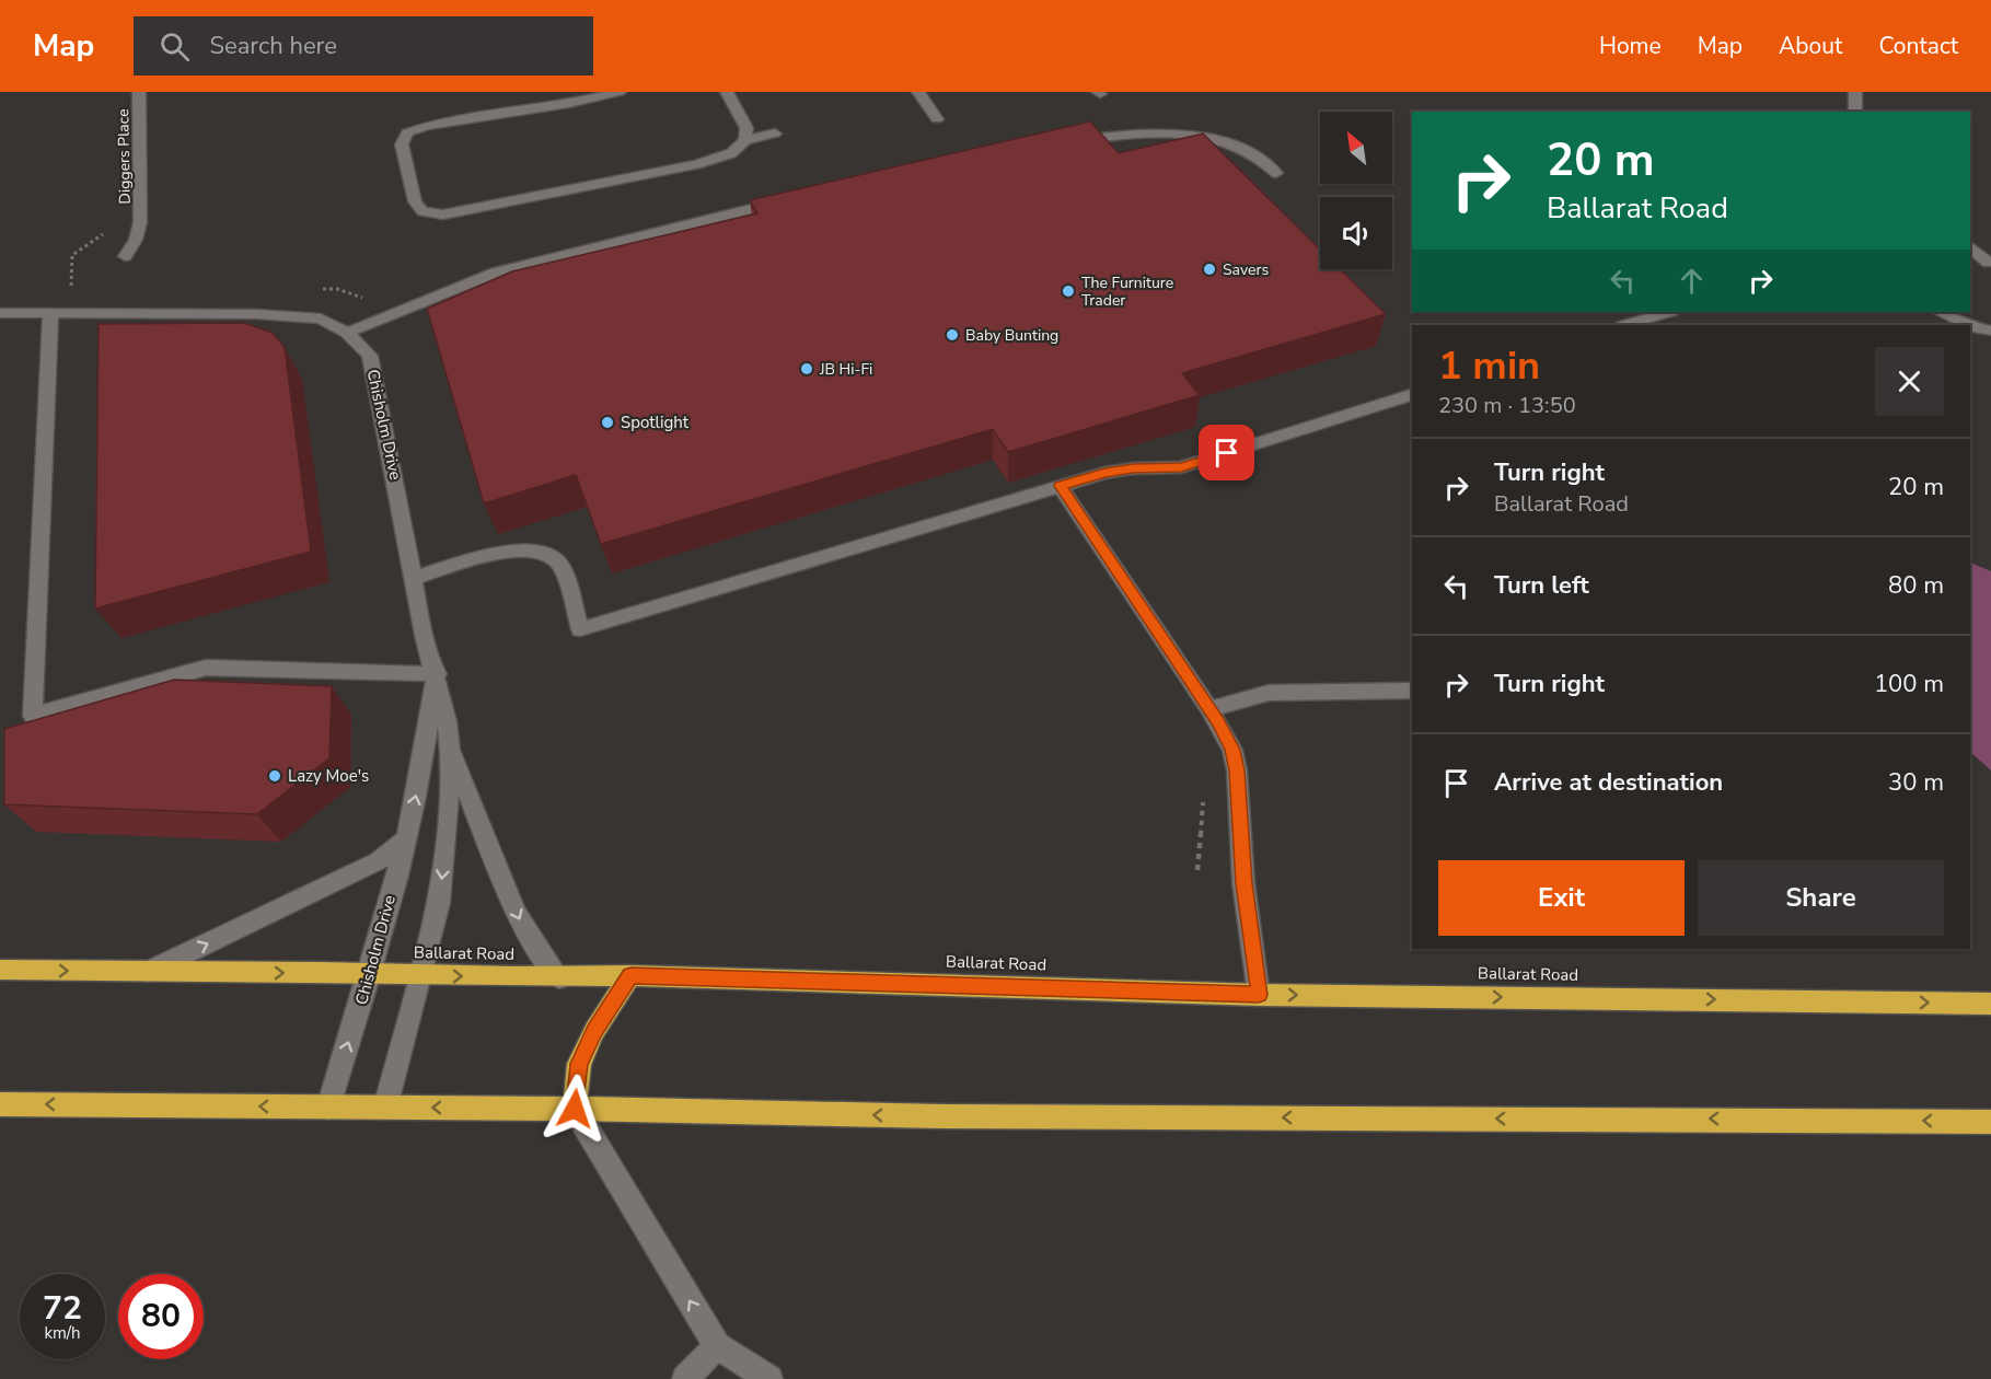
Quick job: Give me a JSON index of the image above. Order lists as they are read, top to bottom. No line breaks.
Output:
{"streets":{"highway":["Ballarat Road"],"street":["Diggers Place","Chisholm Drive"]},"crossings":[["Chisholm Drive","Ballarat Road"]],"places":["Savers","The Furniture Trader","Baby Bunting","JB Hi-Fi","Spotlight","Lazy Moe's"],"north":"top left","page":{"header":"Map","search":"Search here","nav":["Home","Map","About","Contact"],"turn":["20 m","Ballarat Road"],"heading":["1 min","230 m · 13:50"],"list":[{"name":"Turn right","note":"Ballarat Road","value":"20 m"},{"name":"Turn left","value":"80 m"},{"name":"Turn right","value":"100 m"},{"name":"Arrive at destination","value":"30 m"}],"buttons":["Exit","Share"],"speed":"72 km/h","limit":"80"}}
